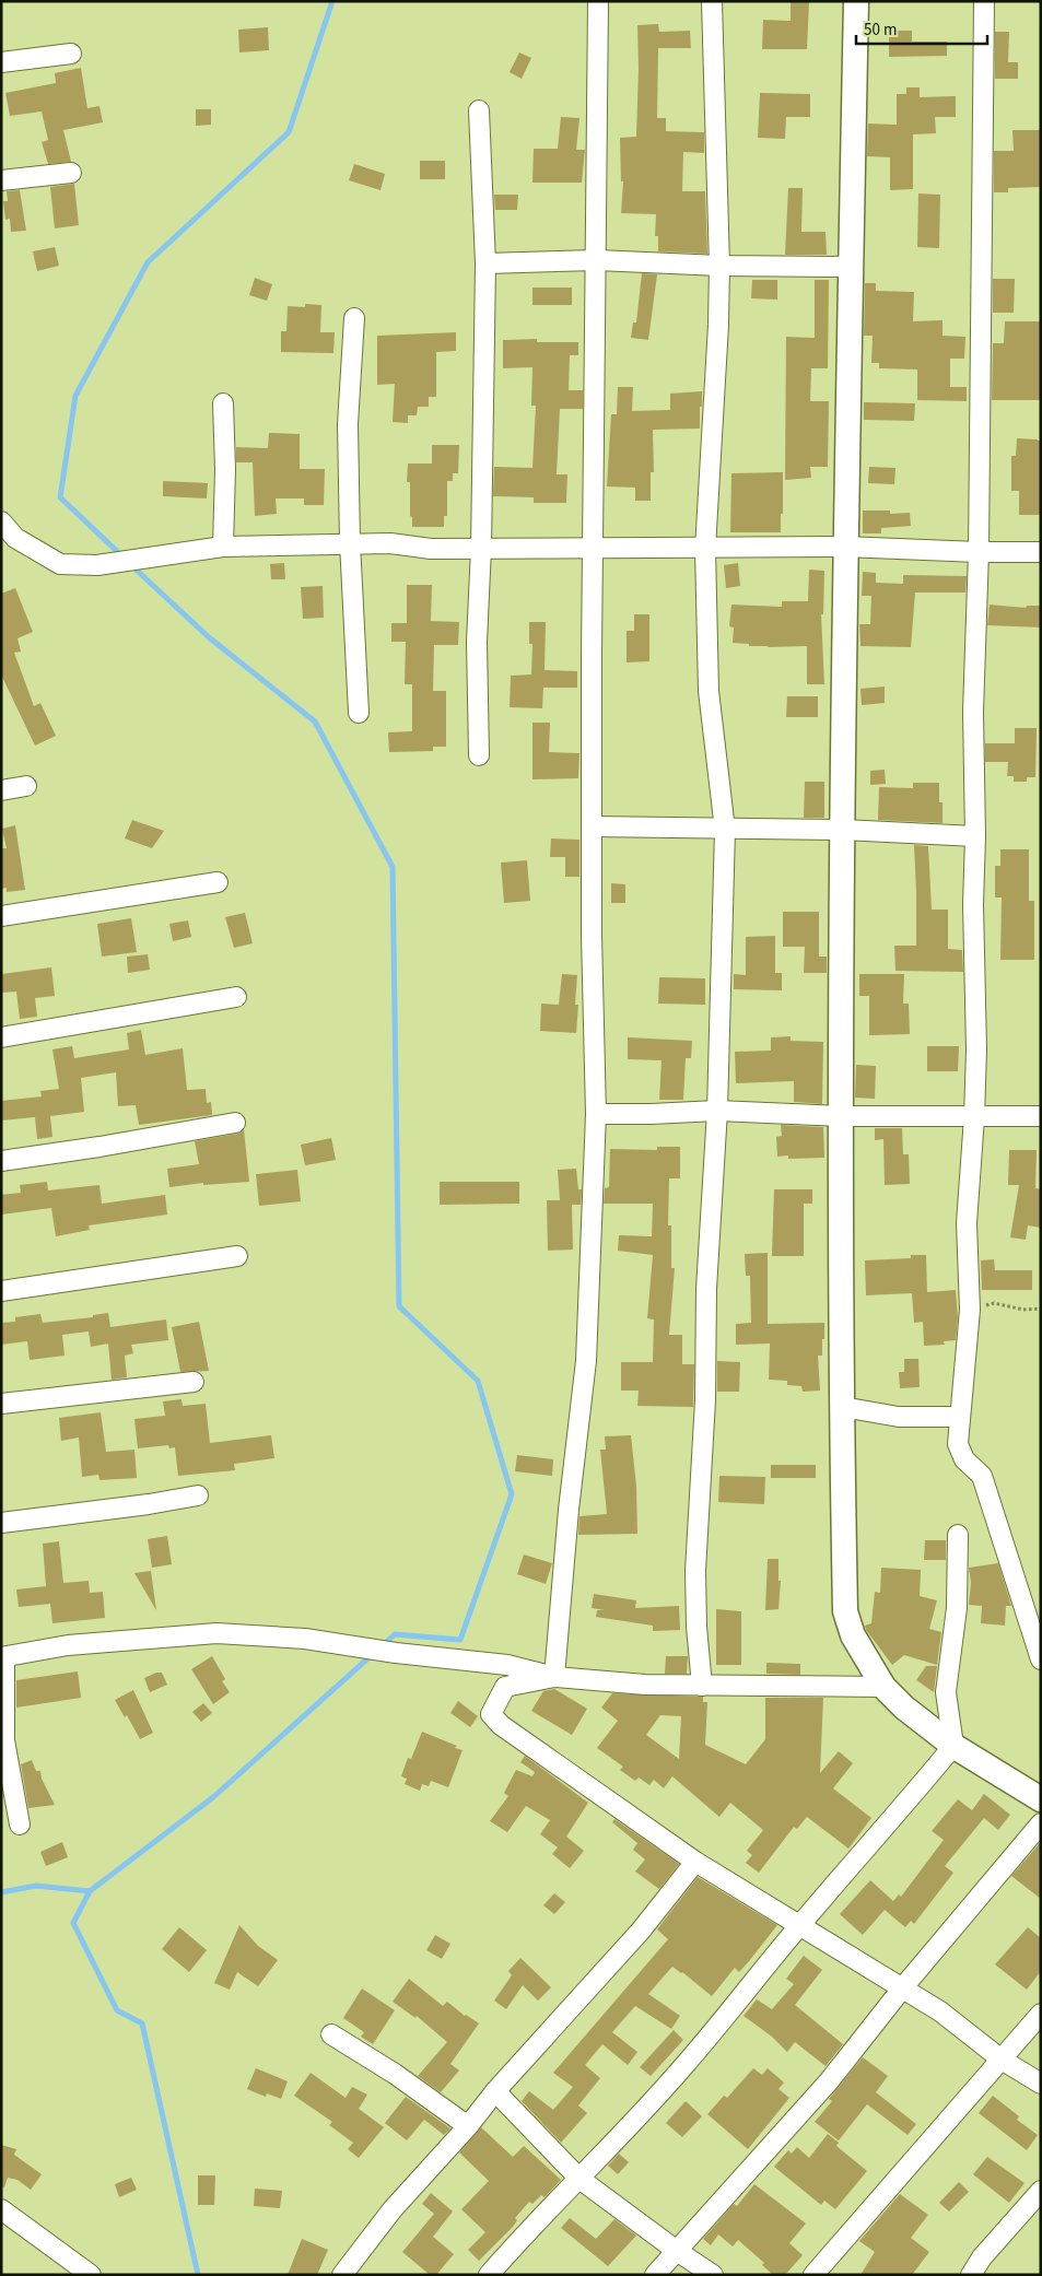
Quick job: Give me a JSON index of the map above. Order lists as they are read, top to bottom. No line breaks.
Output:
{"scale_bar":"50 m"}
